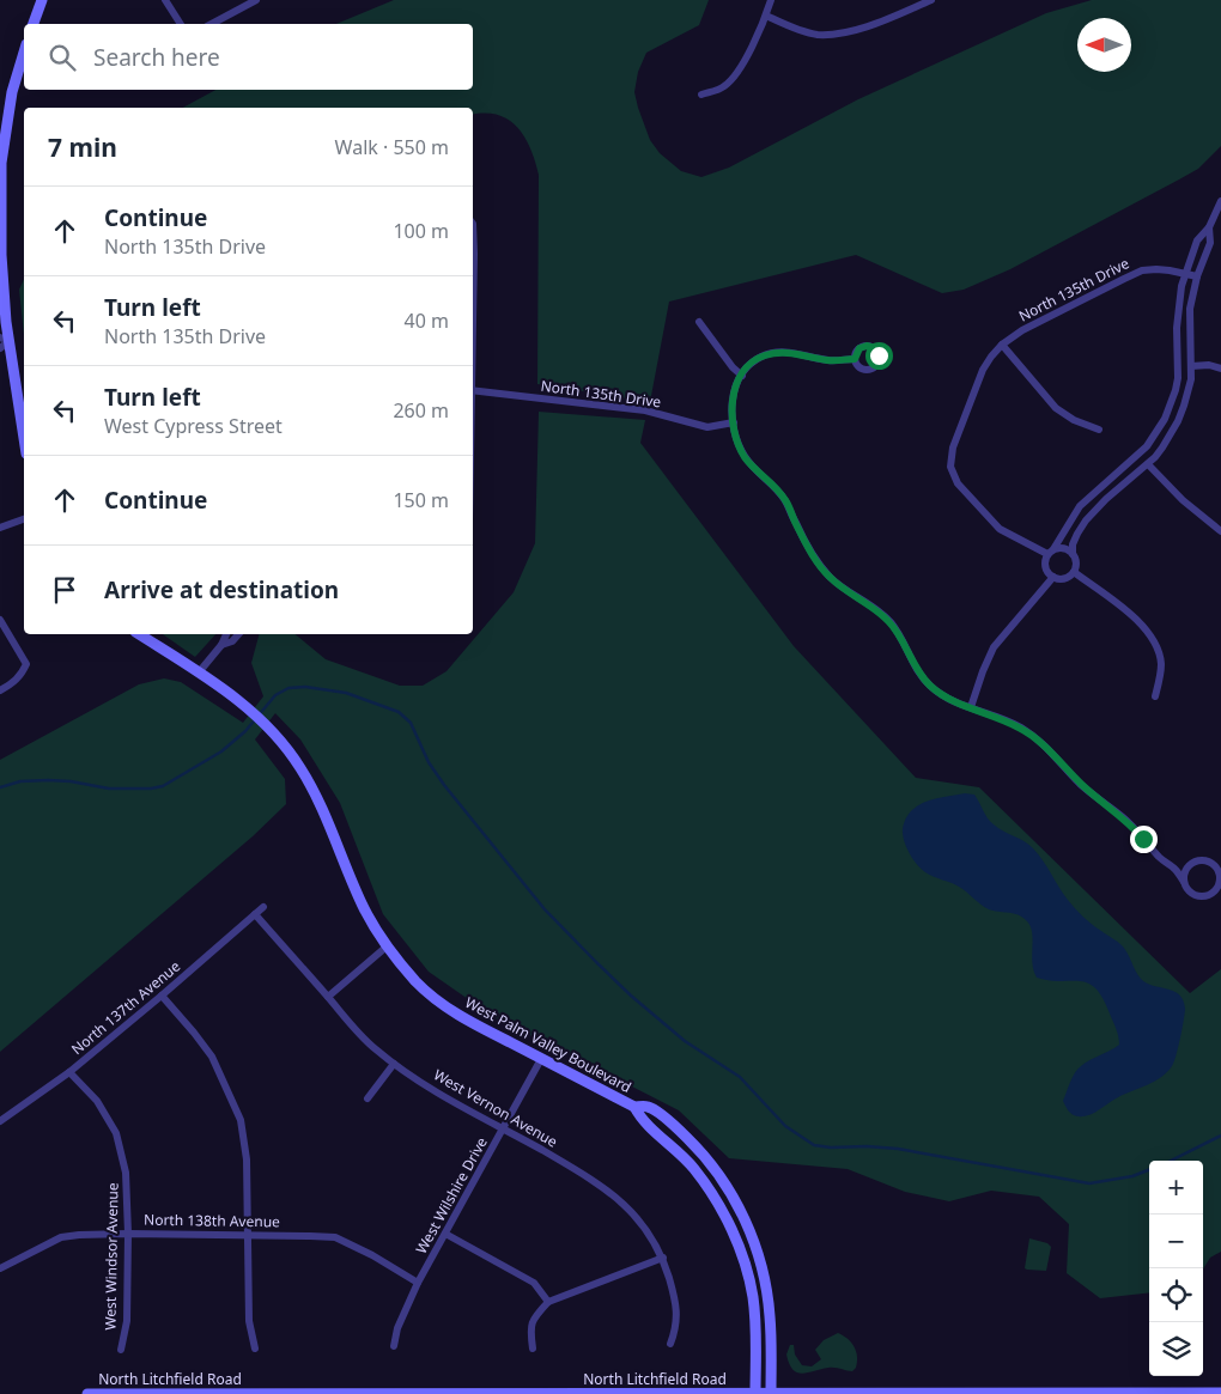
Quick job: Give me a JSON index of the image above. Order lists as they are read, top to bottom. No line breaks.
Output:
{"streets":{"street":["North 135th Drive","North 137th Avenue","West Palm Valley Boulevard","West Vernon Avenue","West Wilshire Drive","North 138th Avenue","West Windsor Avenue","North Litchfield Road"]},"crossings":[["North 137th Avenue","West Vernon Avenue"],["North 137th Avenue","West Windsor Avenue"],["West Palm Valley Boulevard","West Wilshire Drive"],["West Palm Valley Boulevard","North Litchfield Road"],["West Vernon Avenue","West Wilshire Drive"],["West Wilshire Drive","North 138th Avenue"],["North 138th Avenue","West Windsor Avenue"]],"north":"left","page":{"search":"Search here","heading":["7 min","Walk · 550 m"],"list":[["Continue","North 135th Drive","100 m"],["Turn left","North 135th Drive","40 m"],["Turn left","West Cypress Street","260 m"],["Continue","150 m"],"Arrive at destination"],"map_buttons":["+","−"]}}
